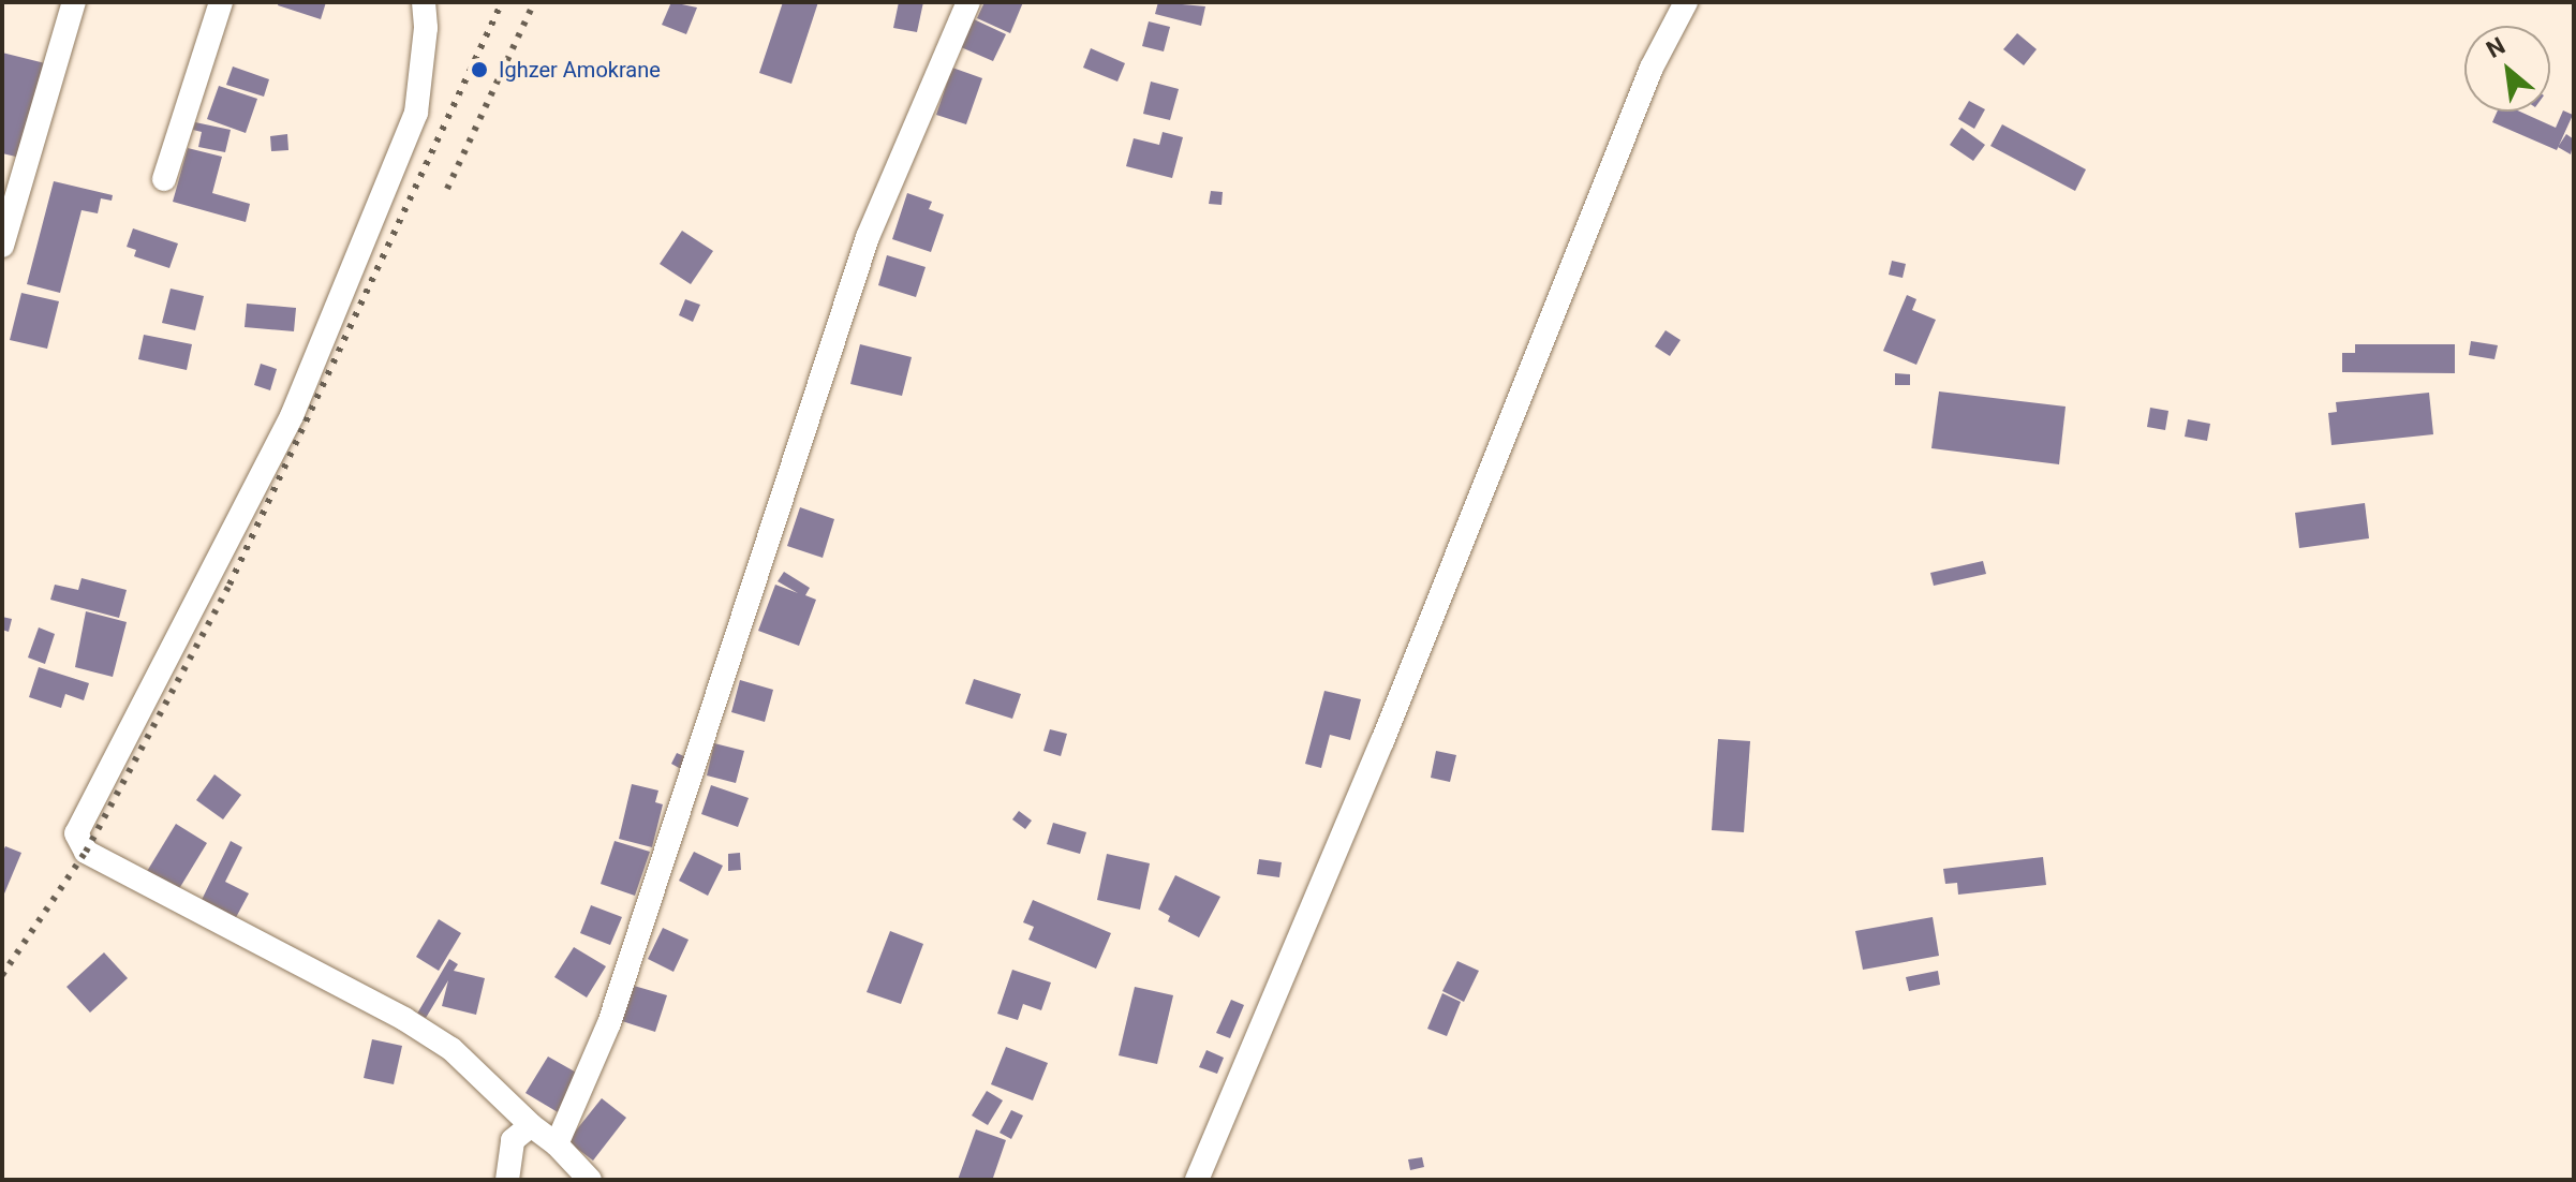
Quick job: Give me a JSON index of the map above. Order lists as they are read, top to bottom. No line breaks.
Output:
{"places":["Ighzer Amokrane"],"north":"top left"}
